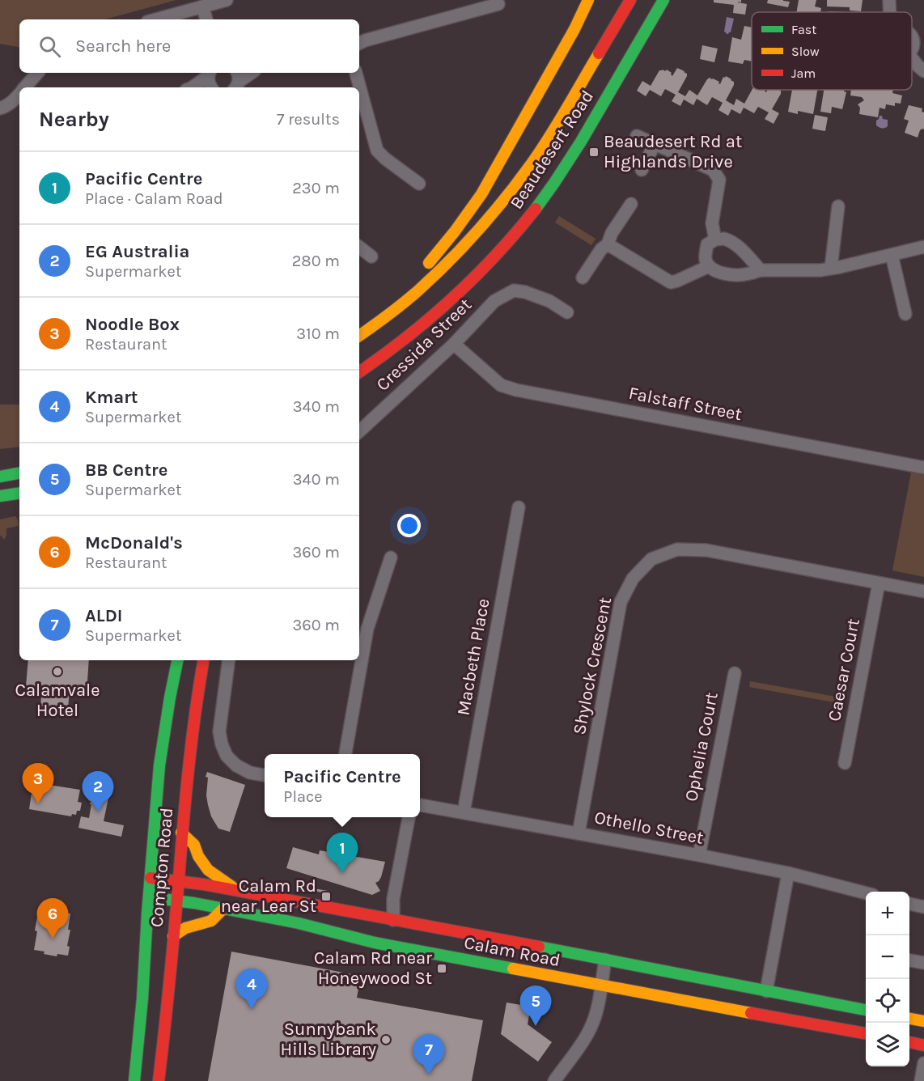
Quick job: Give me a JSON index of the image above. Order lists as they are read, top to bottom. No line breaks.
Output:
{"streets":{"main road":["Beaudesert Road","Compton Road","Calam Road"],"street":["Cressida Street","Falstaff Street","Macbeth Place","Shylock Crescent","Caesar Court","Ophelia Court","Othello Street"]},"crossings":[["Cressida Street","Falstaff Street"],["Macbeth Place","Othello Street"],["Shylock Crescent","Caesar Court"],["Shylock Crescent","Othello Street"],["Ophelia Court","Othello Street"],["Compton Road","Calam Road"]],"places":{"transit":["Beaudesert Rd at Highlands Drive","Calam Rd near Lear St","Calam Rd near Honeywood St"],"other":["Calamvale Hotel","Sunnybank Hills Library"]},"legend":["Fast","Slow","Jam"],"page":{"search":"Search here","heading":["Nearby","7 results"],"list":[{"mark":"1","name":"Pacific Centre","note":"Place · Calam Road","value":"230 m"},{"mark":"2","name":"EG Australia","note":"Supermarket","value":"280 m"},{"mark":"3","name":"Noodle Box","note":"Restaurant","value":"310 m"},{"mark":"4","name":"Kmart","note":"Supermarket","value":"340 m"},{"mark":"5","name":"BB Centre","note":"Supermarket","value":"340 m"},{"mark":"6","name":"McDonald's","note":"Restaurant","value":"360 m"},{"mark":"7","name":"ALDI","note":"Supermarket","value":"360 m"}],"popup":["Pacific Centre","Place"],"pins":["3","2","1","6","4","5","7"],"map_buttons":["+","−"]}}
